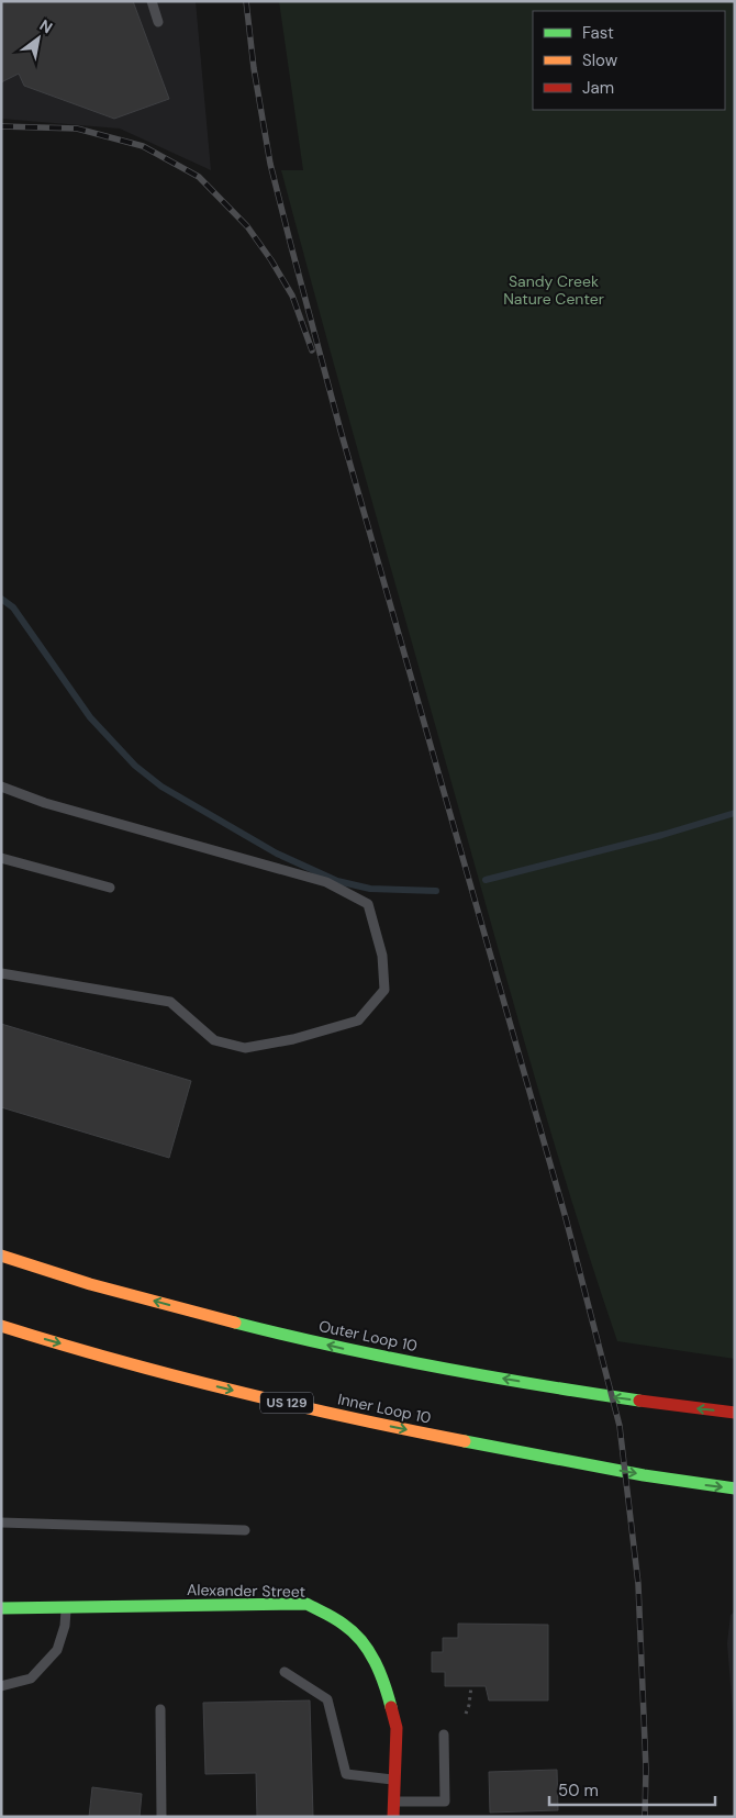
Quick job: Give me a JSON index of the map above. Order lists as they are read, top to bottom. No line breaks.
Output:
{"streets":{"main road":["Outer Loop 10","US 129","Inner Loop 10","Alexander Street"]},"one_way":["Outer Loop 10","Inner Loop 10"],"parks":["Sandy Creek Nature Center"],"legend":["Fast","Slow","Jam"],"scale_bar":"50 m","north":"top right"}
